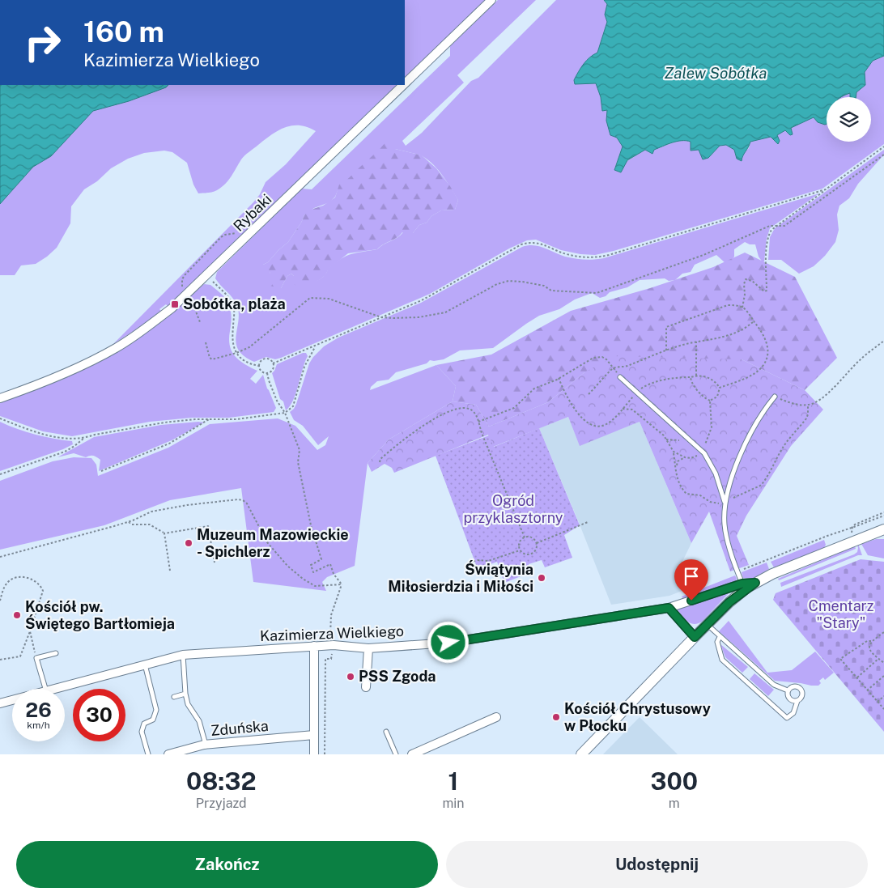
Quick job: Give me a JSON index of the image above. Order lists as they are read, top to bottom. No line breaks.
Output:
{"streets":{"street":["Rybaki","Kazimierza Wielkiego","Zduńska"]},"water":["Zalew Sobótka"],"parks":["Ogród przyklasztorny","Cmentarz \"Stary\""],"places":{"transit":["Sobótka, plaża"],"other":["Muzeum Mazowieckie - Spichlerz","Świątynia Miłosierdzia i Miłości","Kościół pw. Świętego Bartłomieja","PSS Zgoda","Kościół Chrystusowy w Płocku"]},"page":{"turn":["160 m","Kazimierza Wielkiego"],"speed":"26 km/h","limit":"30","eta":["08:32","Przyjazd","1","min","300","m"],"buttons":["Zakończ","Udostępnij"]}}
